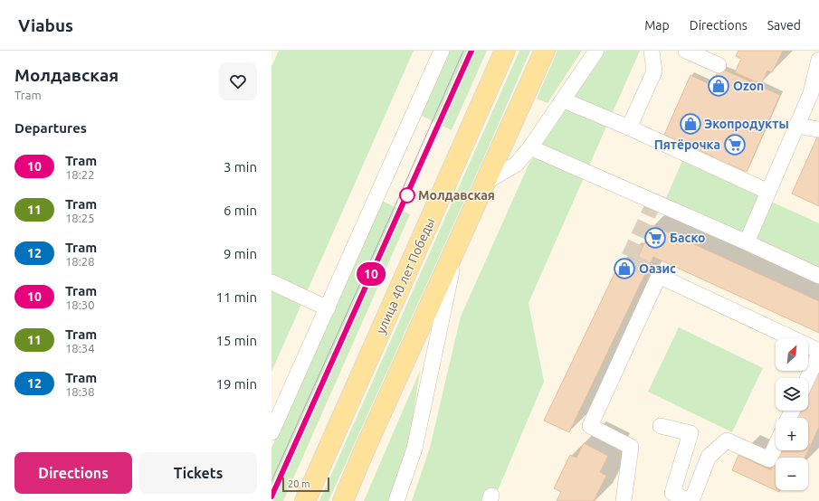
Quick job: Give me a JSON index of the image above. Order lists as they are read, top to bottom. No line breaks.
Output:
{"streets":{"main road":["улица 40 лет Победы"]},"places":{"shop":["Ozon","Экопродукты","Оазис"],"supermarket":["Пятёрочка","Баско"],"other":["Молдавская"]},"lines":["tram line 10"],"scale_bar":"20 m","north":"top right","page":{"header":"Viabus","nav":["Map","Directions","Saved"],"heading":[["Молдавская","Tram"],"Departures"],"on_map":"10","list":[{"mark":"10","name":"Tram","note":"18:22","value":"3 min"},{"mark":"11","name":"Tram","note":"18:25","value":"6 min"},{"mark":"12","name":"Tram","note":"18:28","value":"9 min"},{"mark":"10","name":"Tram","note":"18:30","value":"11 min"},{"mark":"11","name":"Tram","note":"18:34","value":"15 min"},{"mark":"12","name":"Tram","note":"18:38","value":"19 min"}],"map_buttons":["+","−"],"buttons":["Directions","Tickets"],"scale":"20 m"}}
